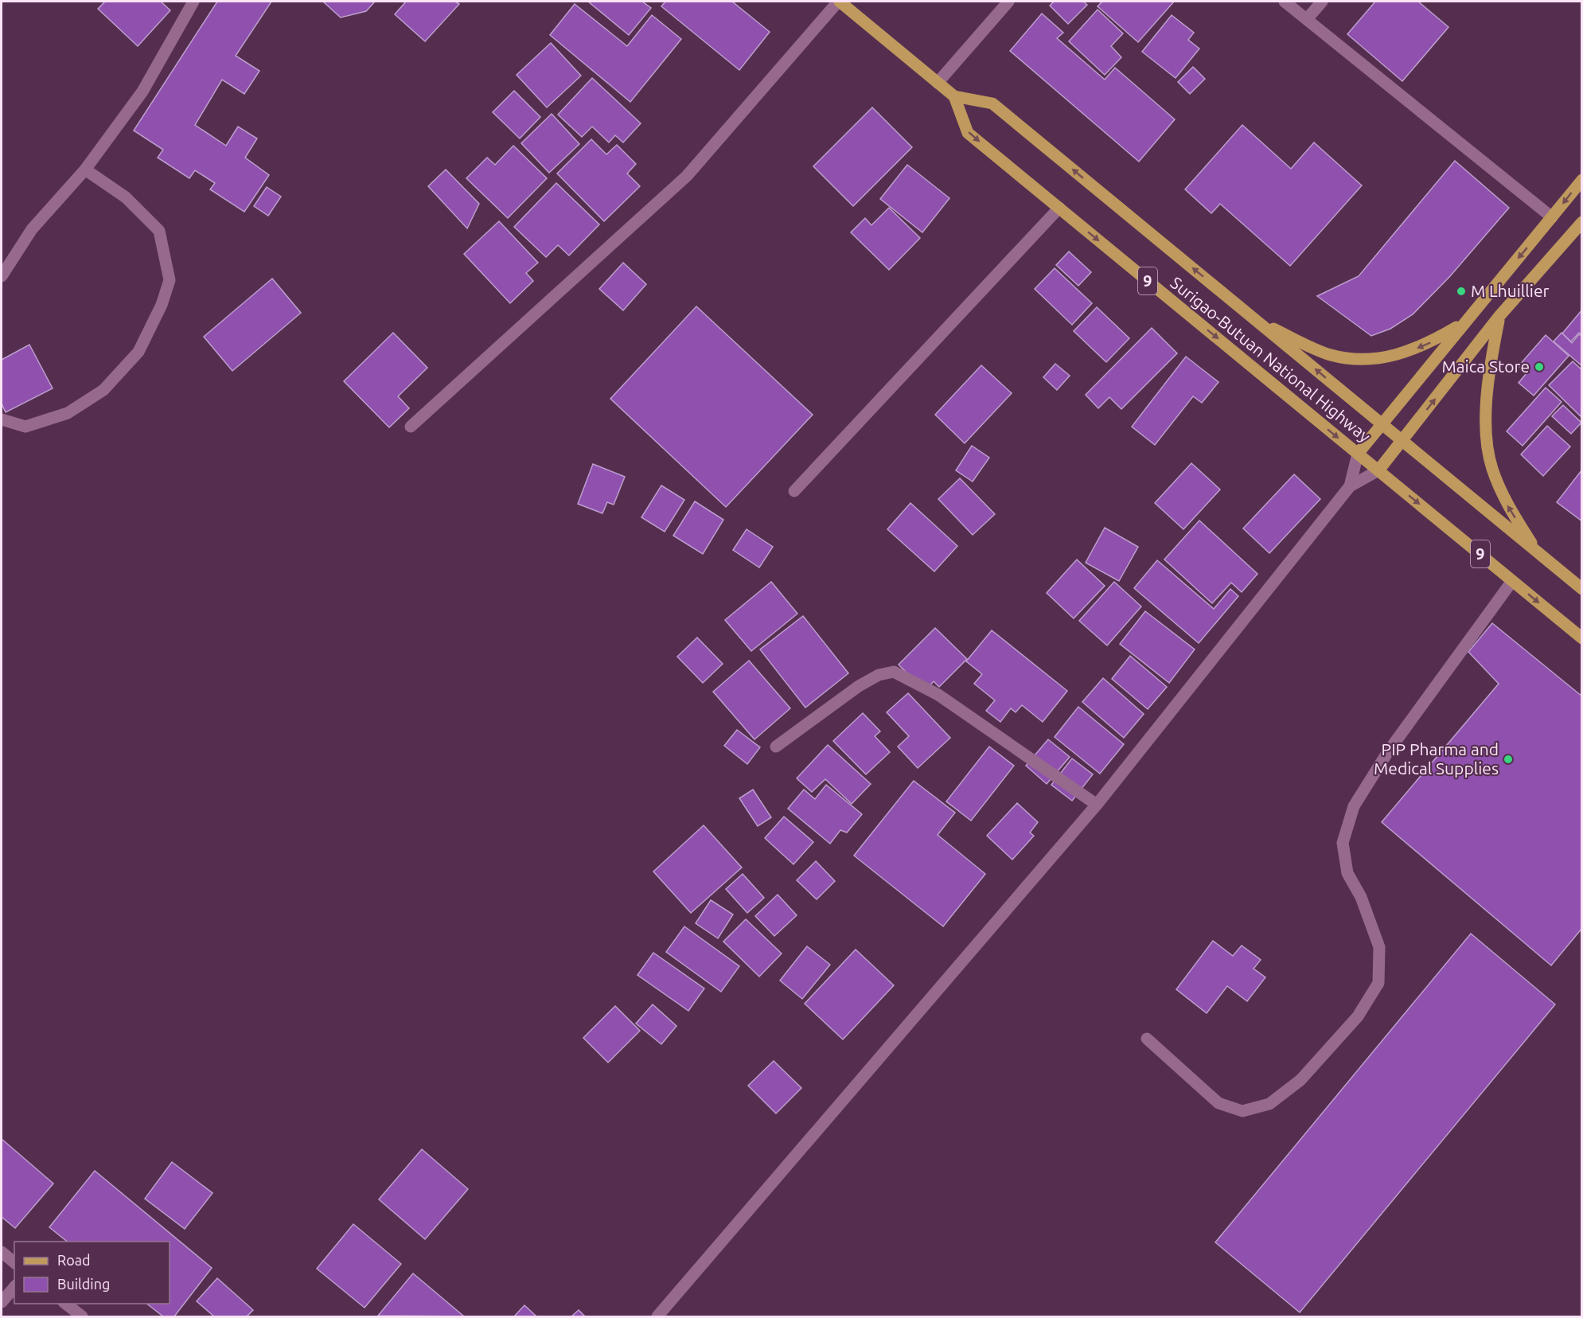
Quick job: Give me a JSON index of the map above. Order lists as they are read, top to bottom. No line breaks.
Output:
{"streets":{"main road":["9","Surigao-Butuan National Highway"]},"places":["M Lhuillier","Maica Store","PIP Pharma and Medical Supplies"],"legend":["Road","Building"]}
